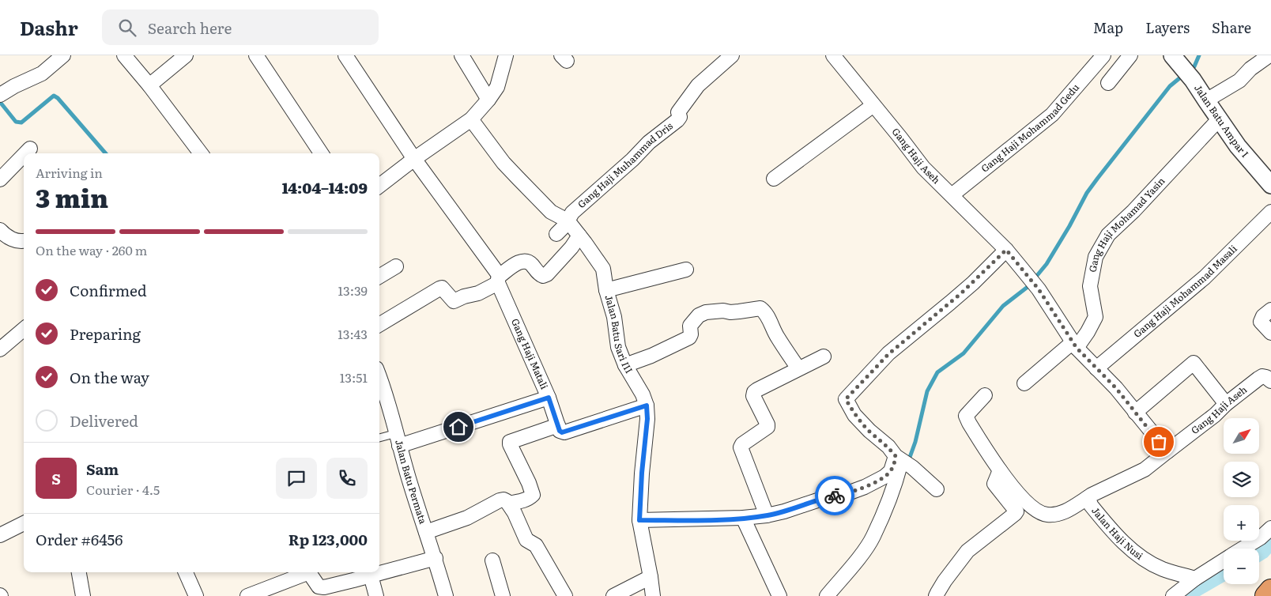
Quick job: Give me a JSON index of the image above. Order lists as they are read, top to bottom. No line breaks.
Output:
{"streets":{"street":["Jalan Batu Ampar I","Gang Haji Mohammad Gedu","Gang Haji Aseh","Gang Haji Muhammad Dris","Gang Haji Mohamad Yasin","Gang Haji Mohammad Masali","Jalan Batu Sari III","Gang Haji Matali","Jalan Batu Permata","Jalan Haji Nusi"]},"crossings":[["Jalan Batu Ampar I","Gang Haji Mohamad Yasin"],["Gang Haji Mohammad Gedu","Gang Haji Aseh"],["Gang Haji Aseh","Gang Haji Mohamad Yasin"],["Gang Haji Aseh","Gang Haji Mohammad Masali"],["Gang Haji Aseh","Jalan Haji Nusi"],["Gang Haji Muhammad Dris","Jalan Batu Sari III"],["Gang Haji Matali","Jalan Batu Permata"]],"north":"top right","page":{"header":"Dashr","search":"Search here","nav":["Map","Layers","Share"],"heading":["3 min","Arriving in","14:04–14:09"],"panel":["Sam","Courier · 4.5","Order #6456","Rp 123,000"],"bar":"On the way · 260 m","list":[["Confirmed","13:39"],["Preparing","13:43"],["On the way","13:51"],"Delivered"],"map_buttons":["+","−"],"round":"S"}}
